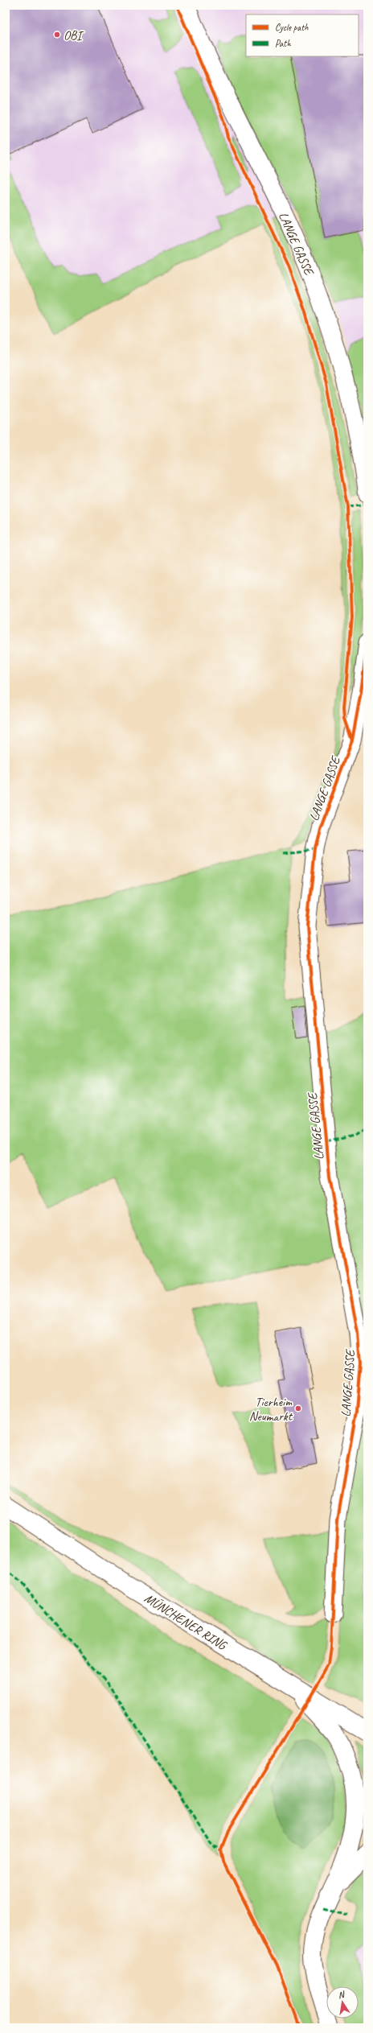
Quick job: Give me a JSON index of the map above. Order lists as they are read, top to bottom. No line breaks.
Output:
{"streets":{"main road":["MÜNCHENER RING"],"street":["LANGE GASSE"]},"places":["OBI","Tierheim Neumarkt"],"legend":["Cycle path","Path"],"north":"top"}
